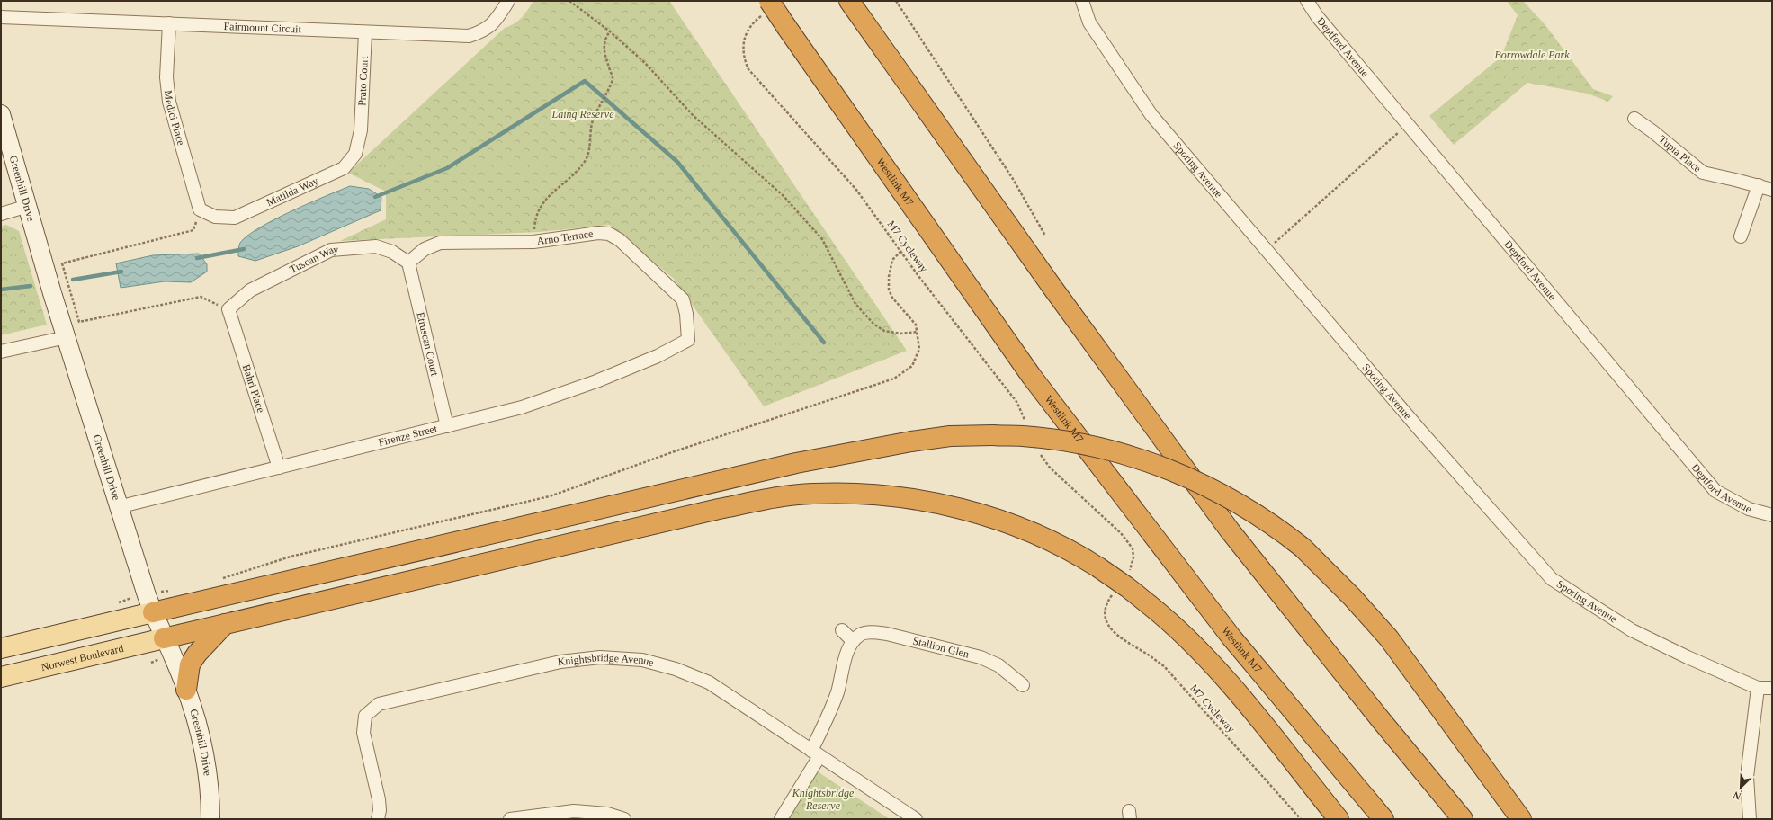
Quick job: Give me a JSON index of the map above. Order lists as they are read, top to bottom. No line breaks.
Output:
{"streets":{"highway":["Westlink M7"],"main road":["Norwest Boulevard"],"street":["Fairmount Circuit","Deptford Avenue","Prato Court","Medici Place","Tupia Place","Sporing Avenue","Greenhill Drive","Matilda Way","Arno Terrace","Tuscan Way","Etruscan Court","Bahri Place","Firenze Street","Stallion Glen","Knightsbridge Avenue"],"path":["M7 Cycleway"]},"crossings":[["Fairmount Circuit","Prato Court"],["Fairmount Circuit","Medici Place"],["Prato Court","Matilda Way"],["Medici Place","Matilda Way"],["Westlink M7","M7 Cycleway"],["Greenhill Drive","Firenze Street"],["Greenhill Drive","Norwest Boulevard"],["Arno Terrace","Tuscan Way"],["Arno Terrace","Etruscan Court"],["Arno Terrace","Firenze Street"],["Tuscan Way","Etruscan Court"],["Tuscan Way","Bahri Place"],["Etruscan Court","Firenze Street"],["Bahri Place","Firenze Street"]],"parks":["Borrowdale Park","Laing Reserve","Knightsbridge Reserve"],"north":"bottom left"}
